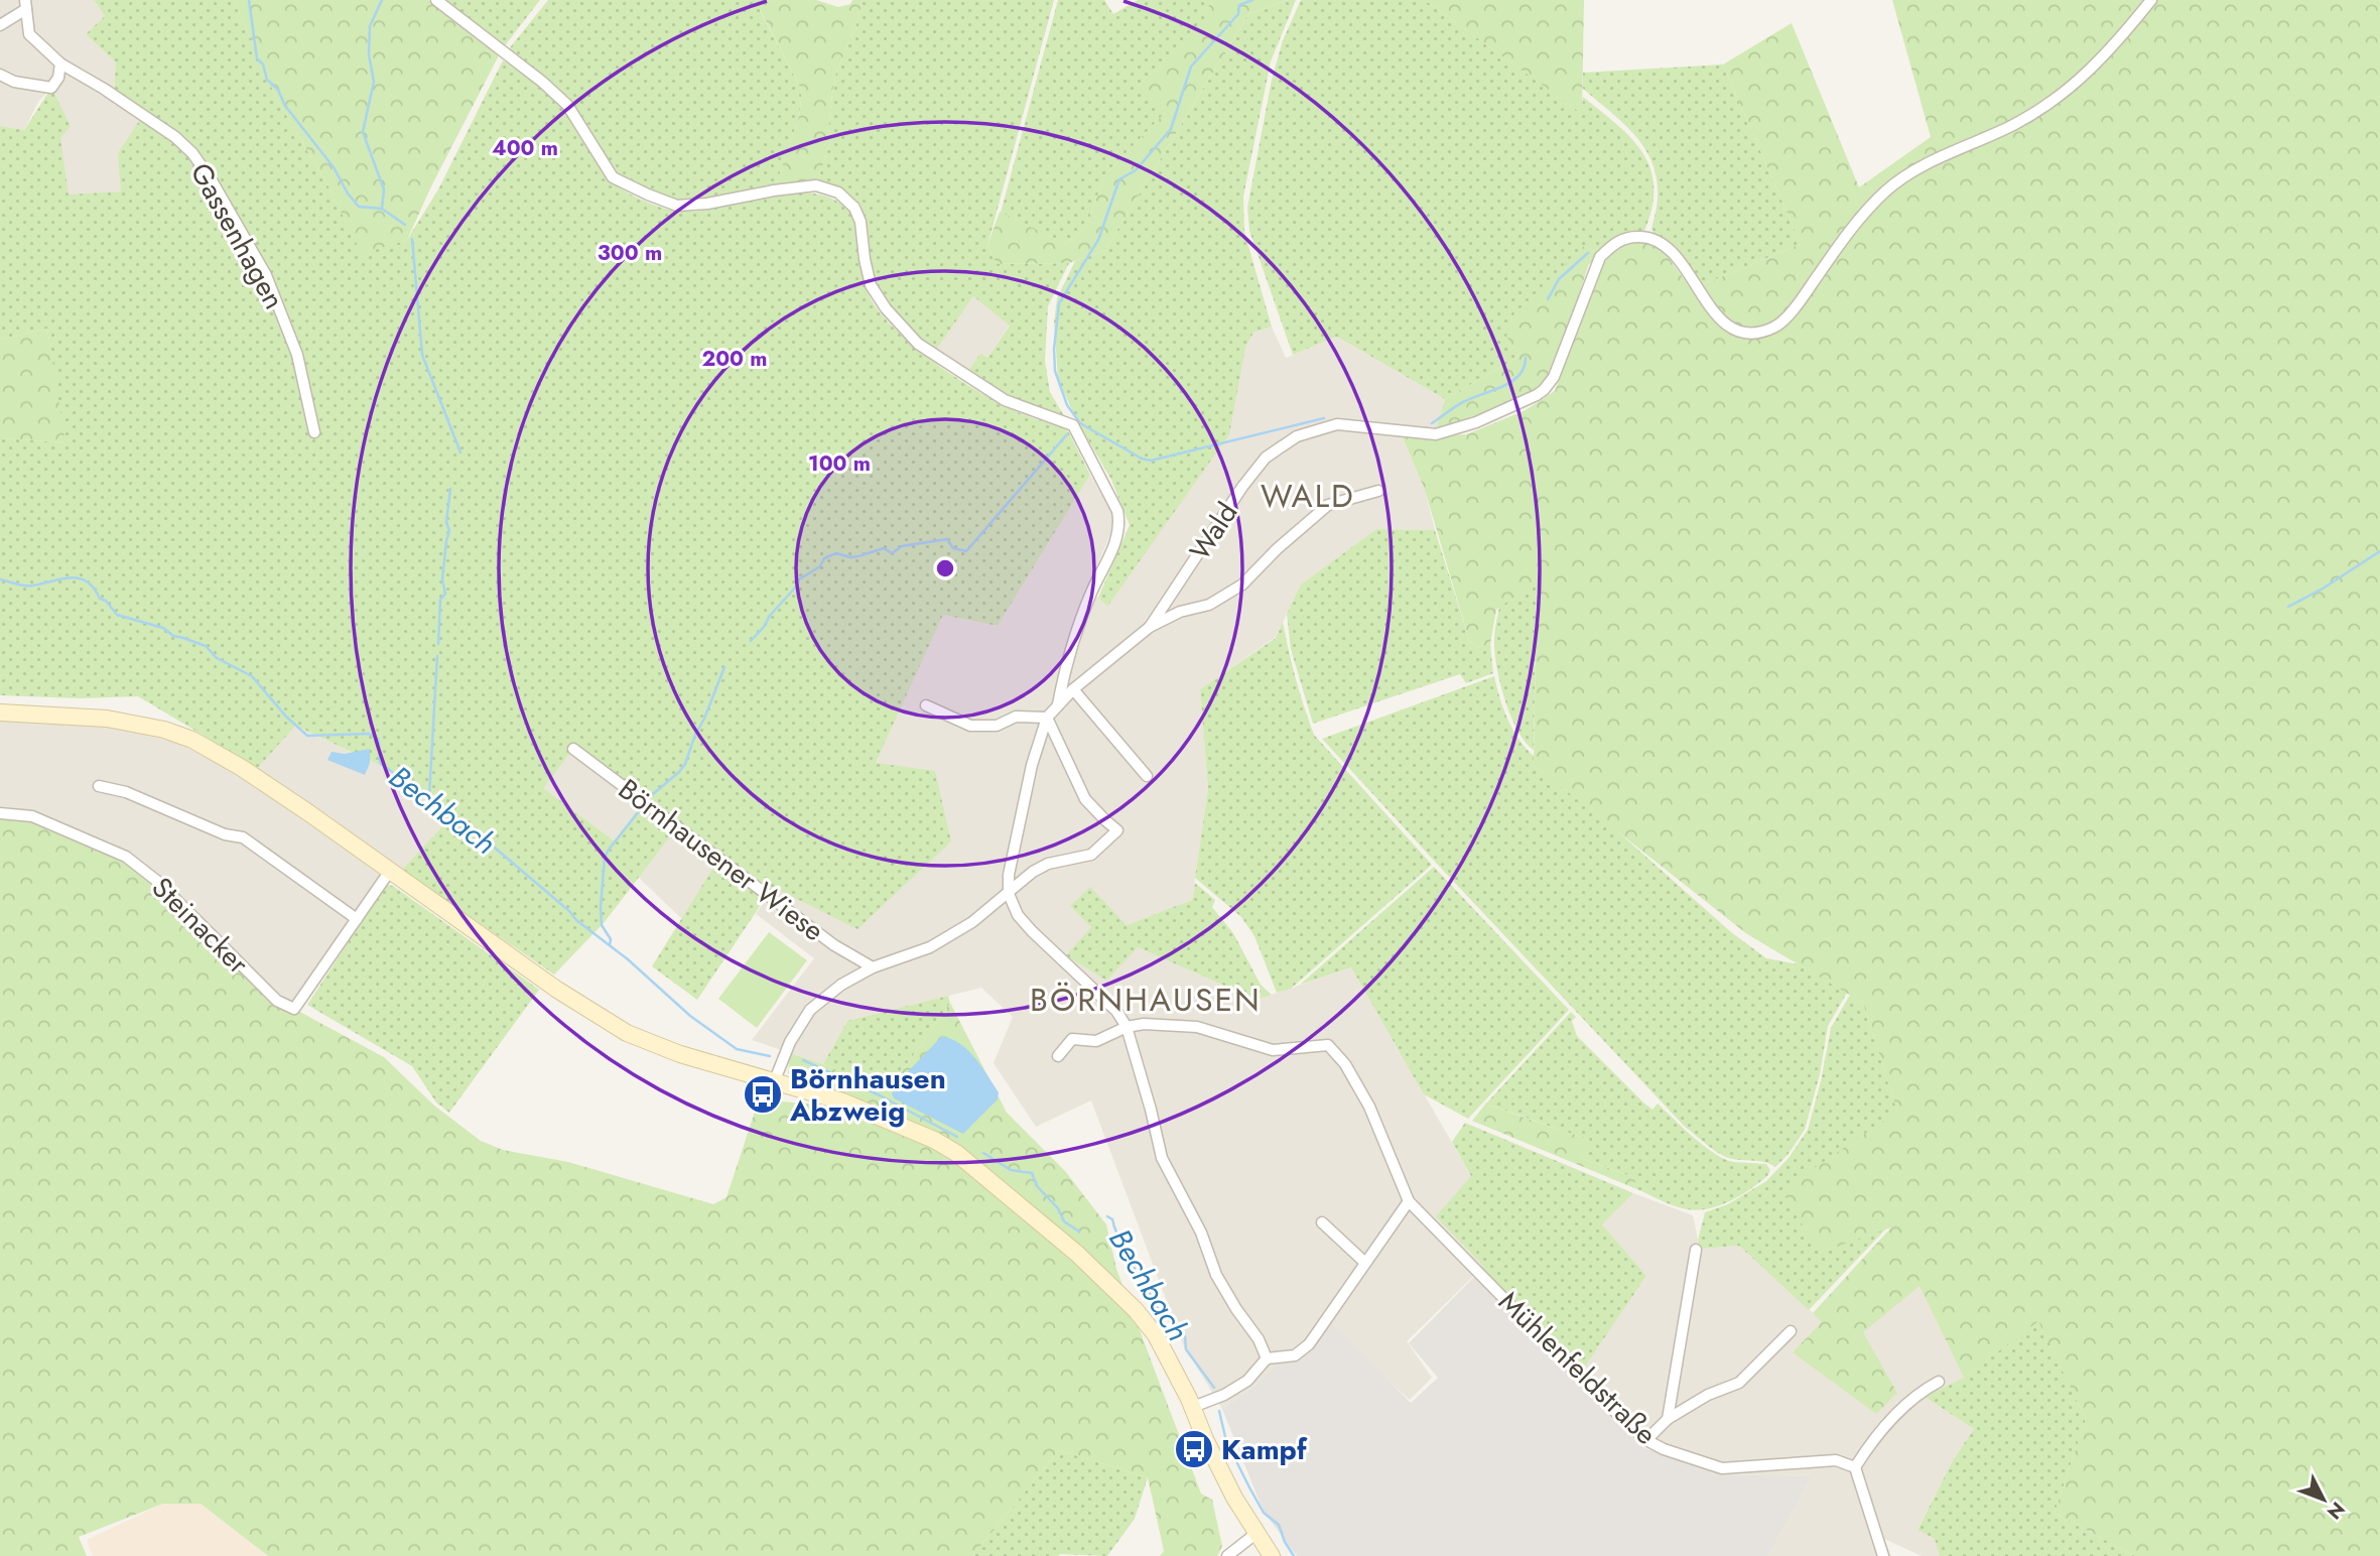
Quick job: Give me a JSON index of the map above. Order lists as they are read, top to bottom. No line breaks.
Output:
{"streets":{"street":["Gassenhagen","Wald","Börnhausener Wiese","Steinacker","Mühlenfeldstraße"]},"districts":["WALD","BÖRNHAUSEN"],"water":["Bechbach"],"places":{"bus stop":["Börnhausen Abzweig","Kampf"]},"north":"bottom right","rings":["400 m","300 m","200 m","100 m"]}
